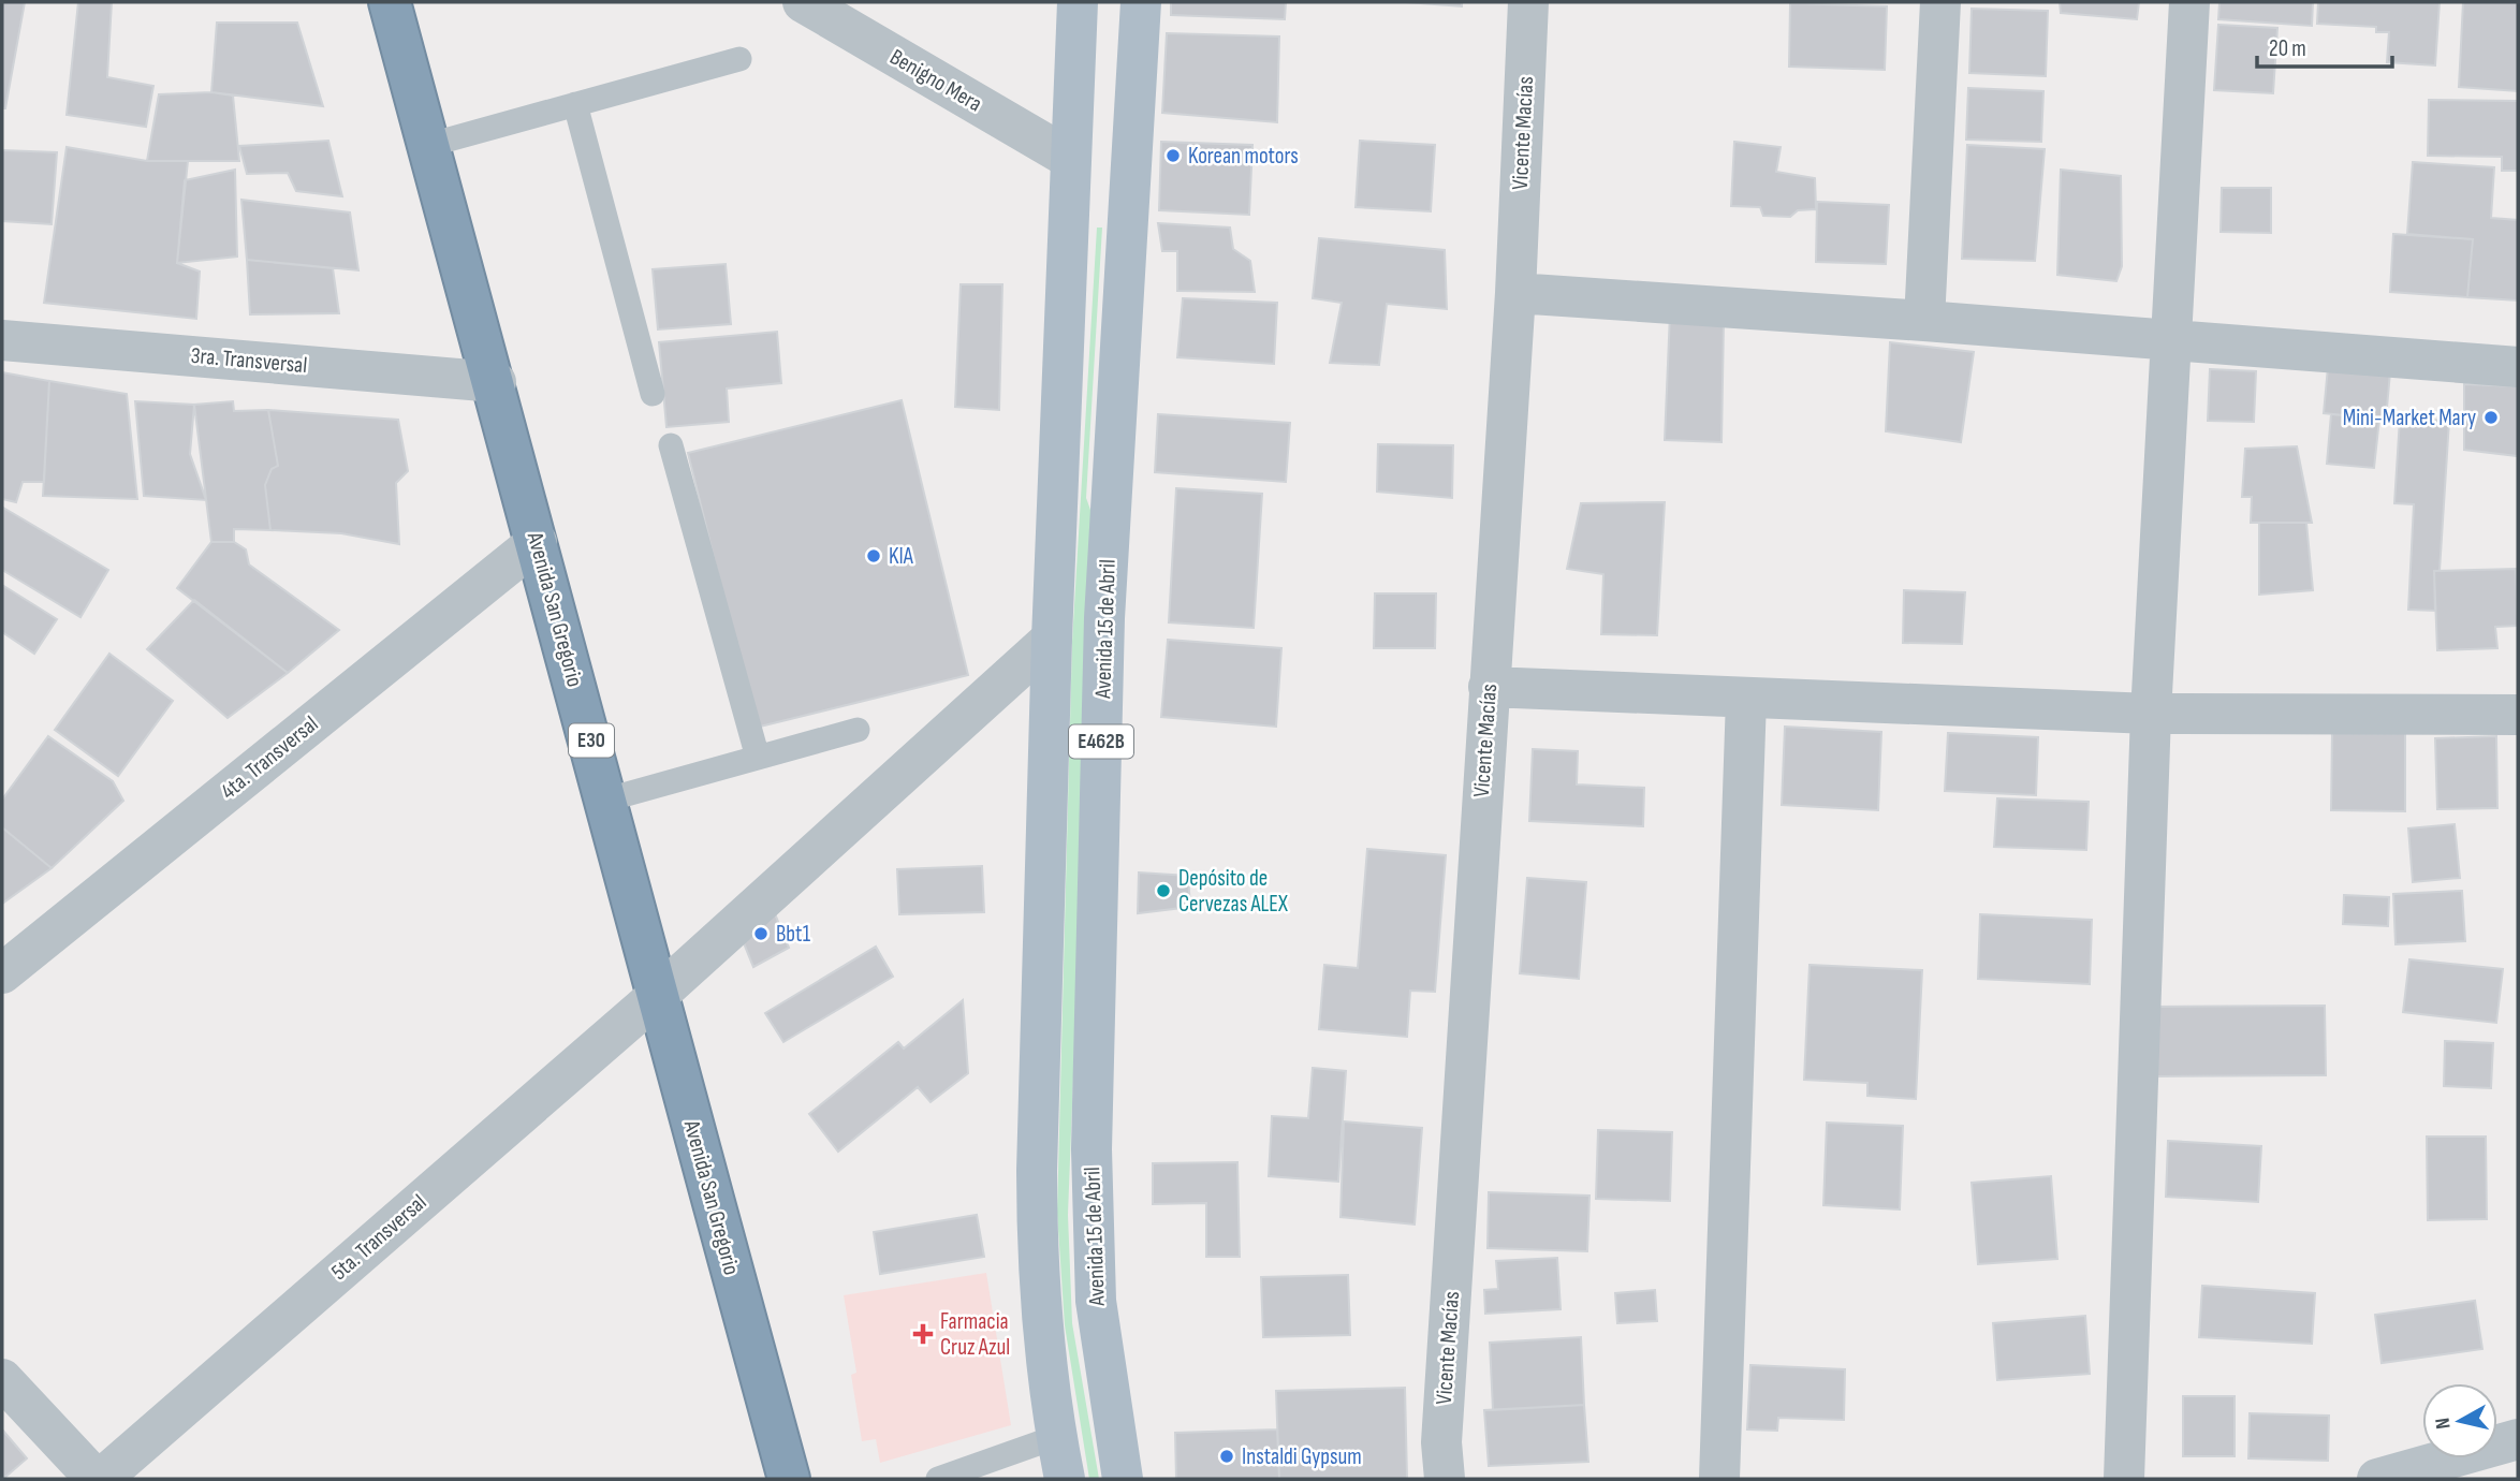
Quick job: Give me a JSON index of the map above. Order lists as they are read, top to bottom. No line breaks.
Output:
{"streets":{"highway":["Avenida San Gregorio","E30"],"main road":["Avenida 15 de Abril","E462B"],"street":["Benigno Mera","Vicente Macías","3ra. Transversal","4ta. Transversal","5ta. Transversal"]},"crossings":[["Benigno Mera","E462B"],["3ra. Transversal","Avenida San Gregorio"],["Avenida San Gregorio","4ta. Transversal"],["Avenida San Gregorio","5ta. Transversal"],["E462B","5ta. Transversal"]],"places":{"other":["Korean motors","Mini-Market Mary","KIA","Depósito de Cervezas ALEX","Bbt1","Instaldi Gypsum"],"health":["Farmacia Cruz Azul"]},"scale_bar":"20 m","north":"left"}
